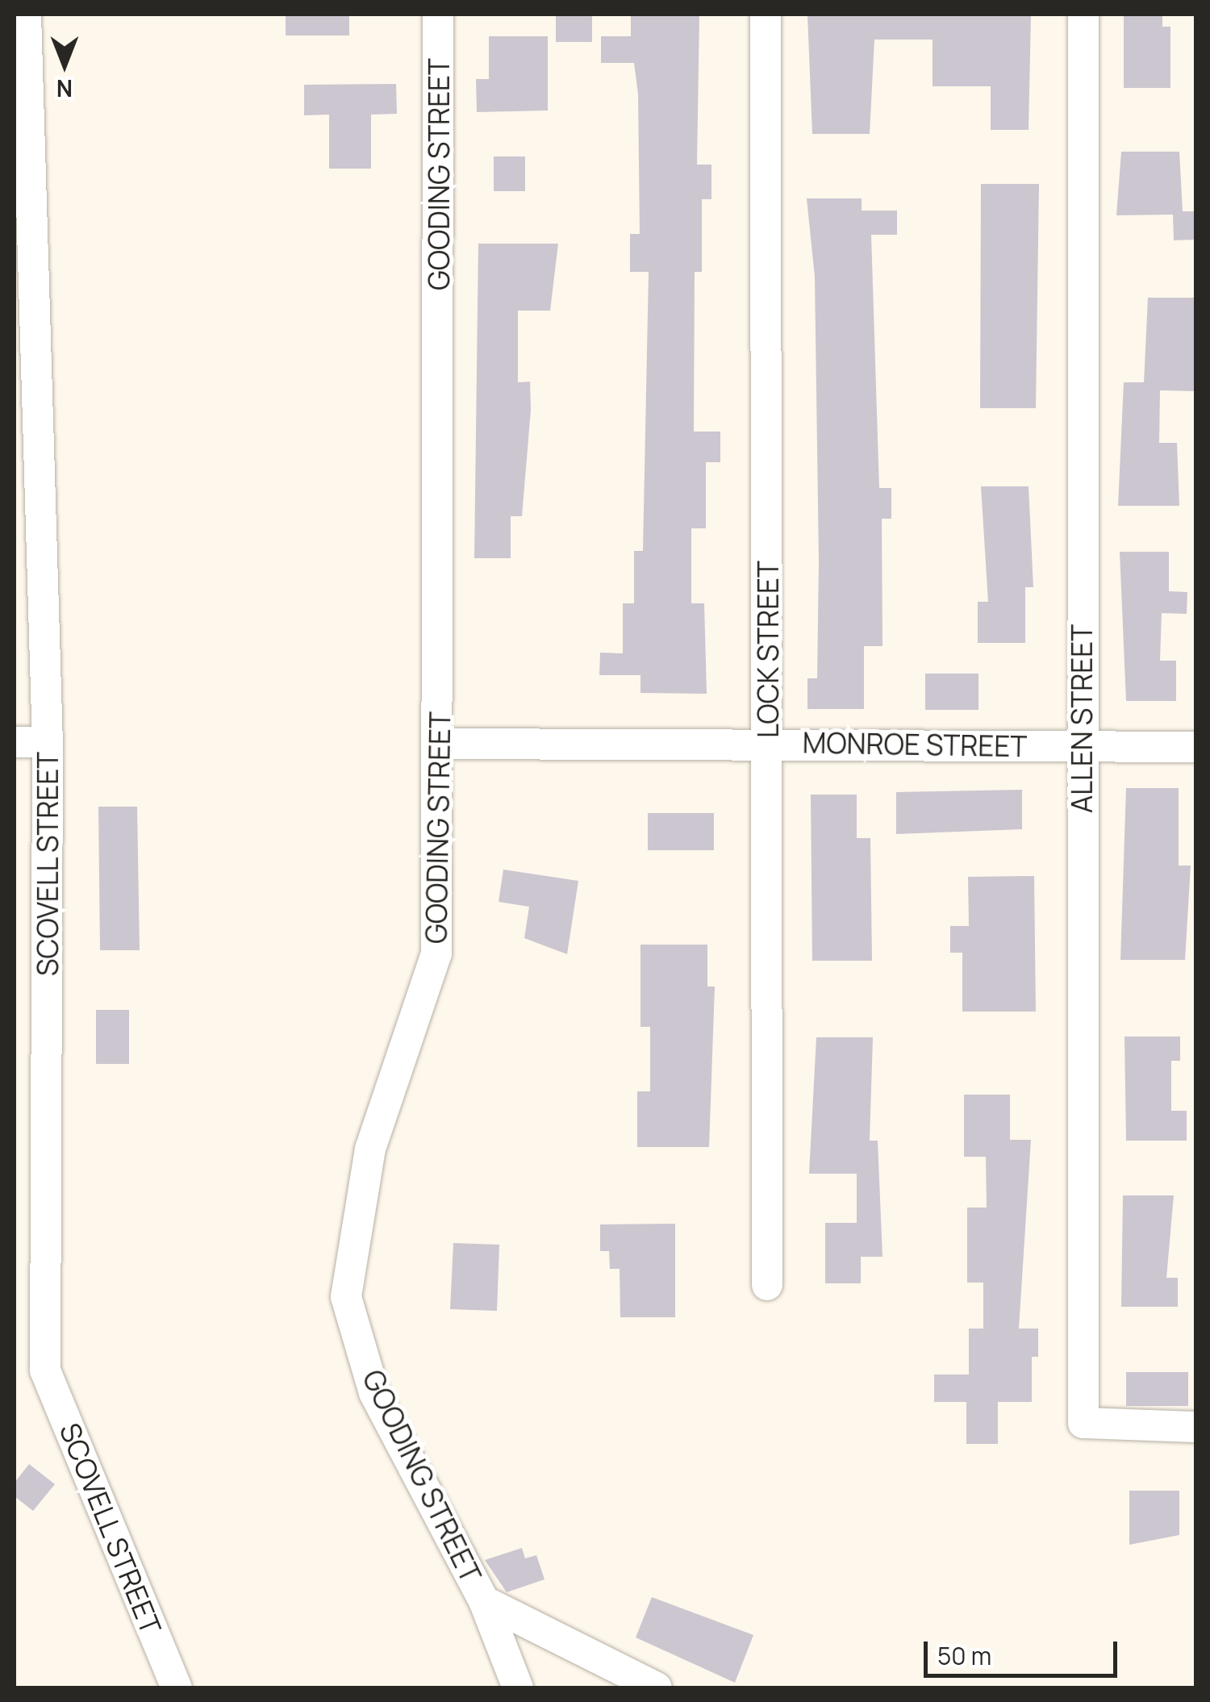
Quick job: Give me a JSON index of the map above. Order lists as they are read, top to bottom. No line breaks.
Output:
{"streets":{"street":["GOODING STREET","LOCK STREET","ALLEN STREET","MONROE STREET","SCOVELL STREET"]},"crossings":[["GOODING STREET","MONROE STREET"],["LOCK STREET","MONROE STREET"],["ALLEN STREET","MONROE STREET"]],"scale_bar":"50 m","north":"bottom"}
